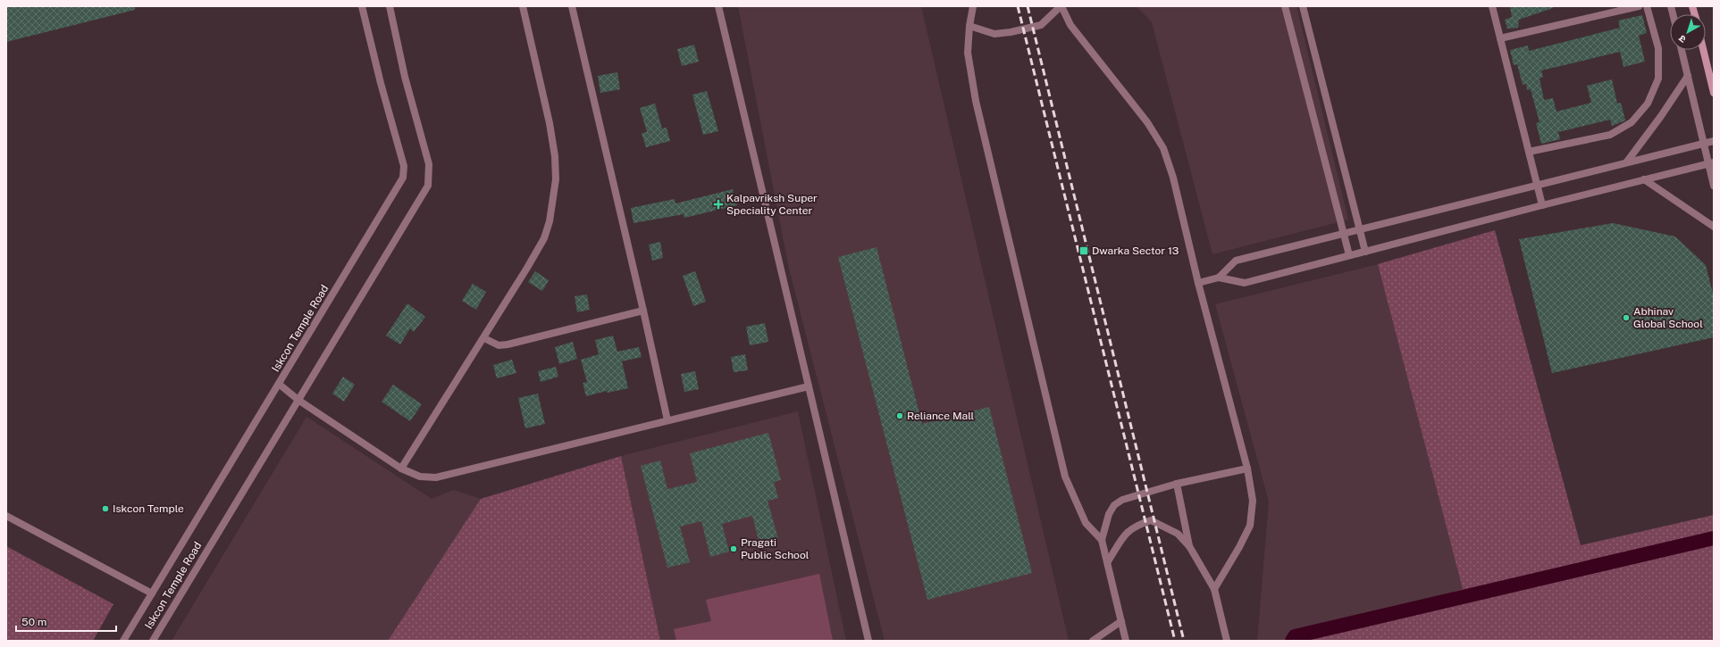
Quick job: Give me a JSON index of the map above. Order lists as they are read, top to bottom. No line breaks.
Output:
{"streets":{"street":["Iskcon Temple Road"]},"places":{"health":["Kalpavriksh Super Speciality Center"],"transit":["Dwarka Sector 13"],"other":["Abhinav Global School","Reliance Mall","Iskcon Temple","Pragati Public School"]},"scale_bar":"50 m","north":"bottom left"}
